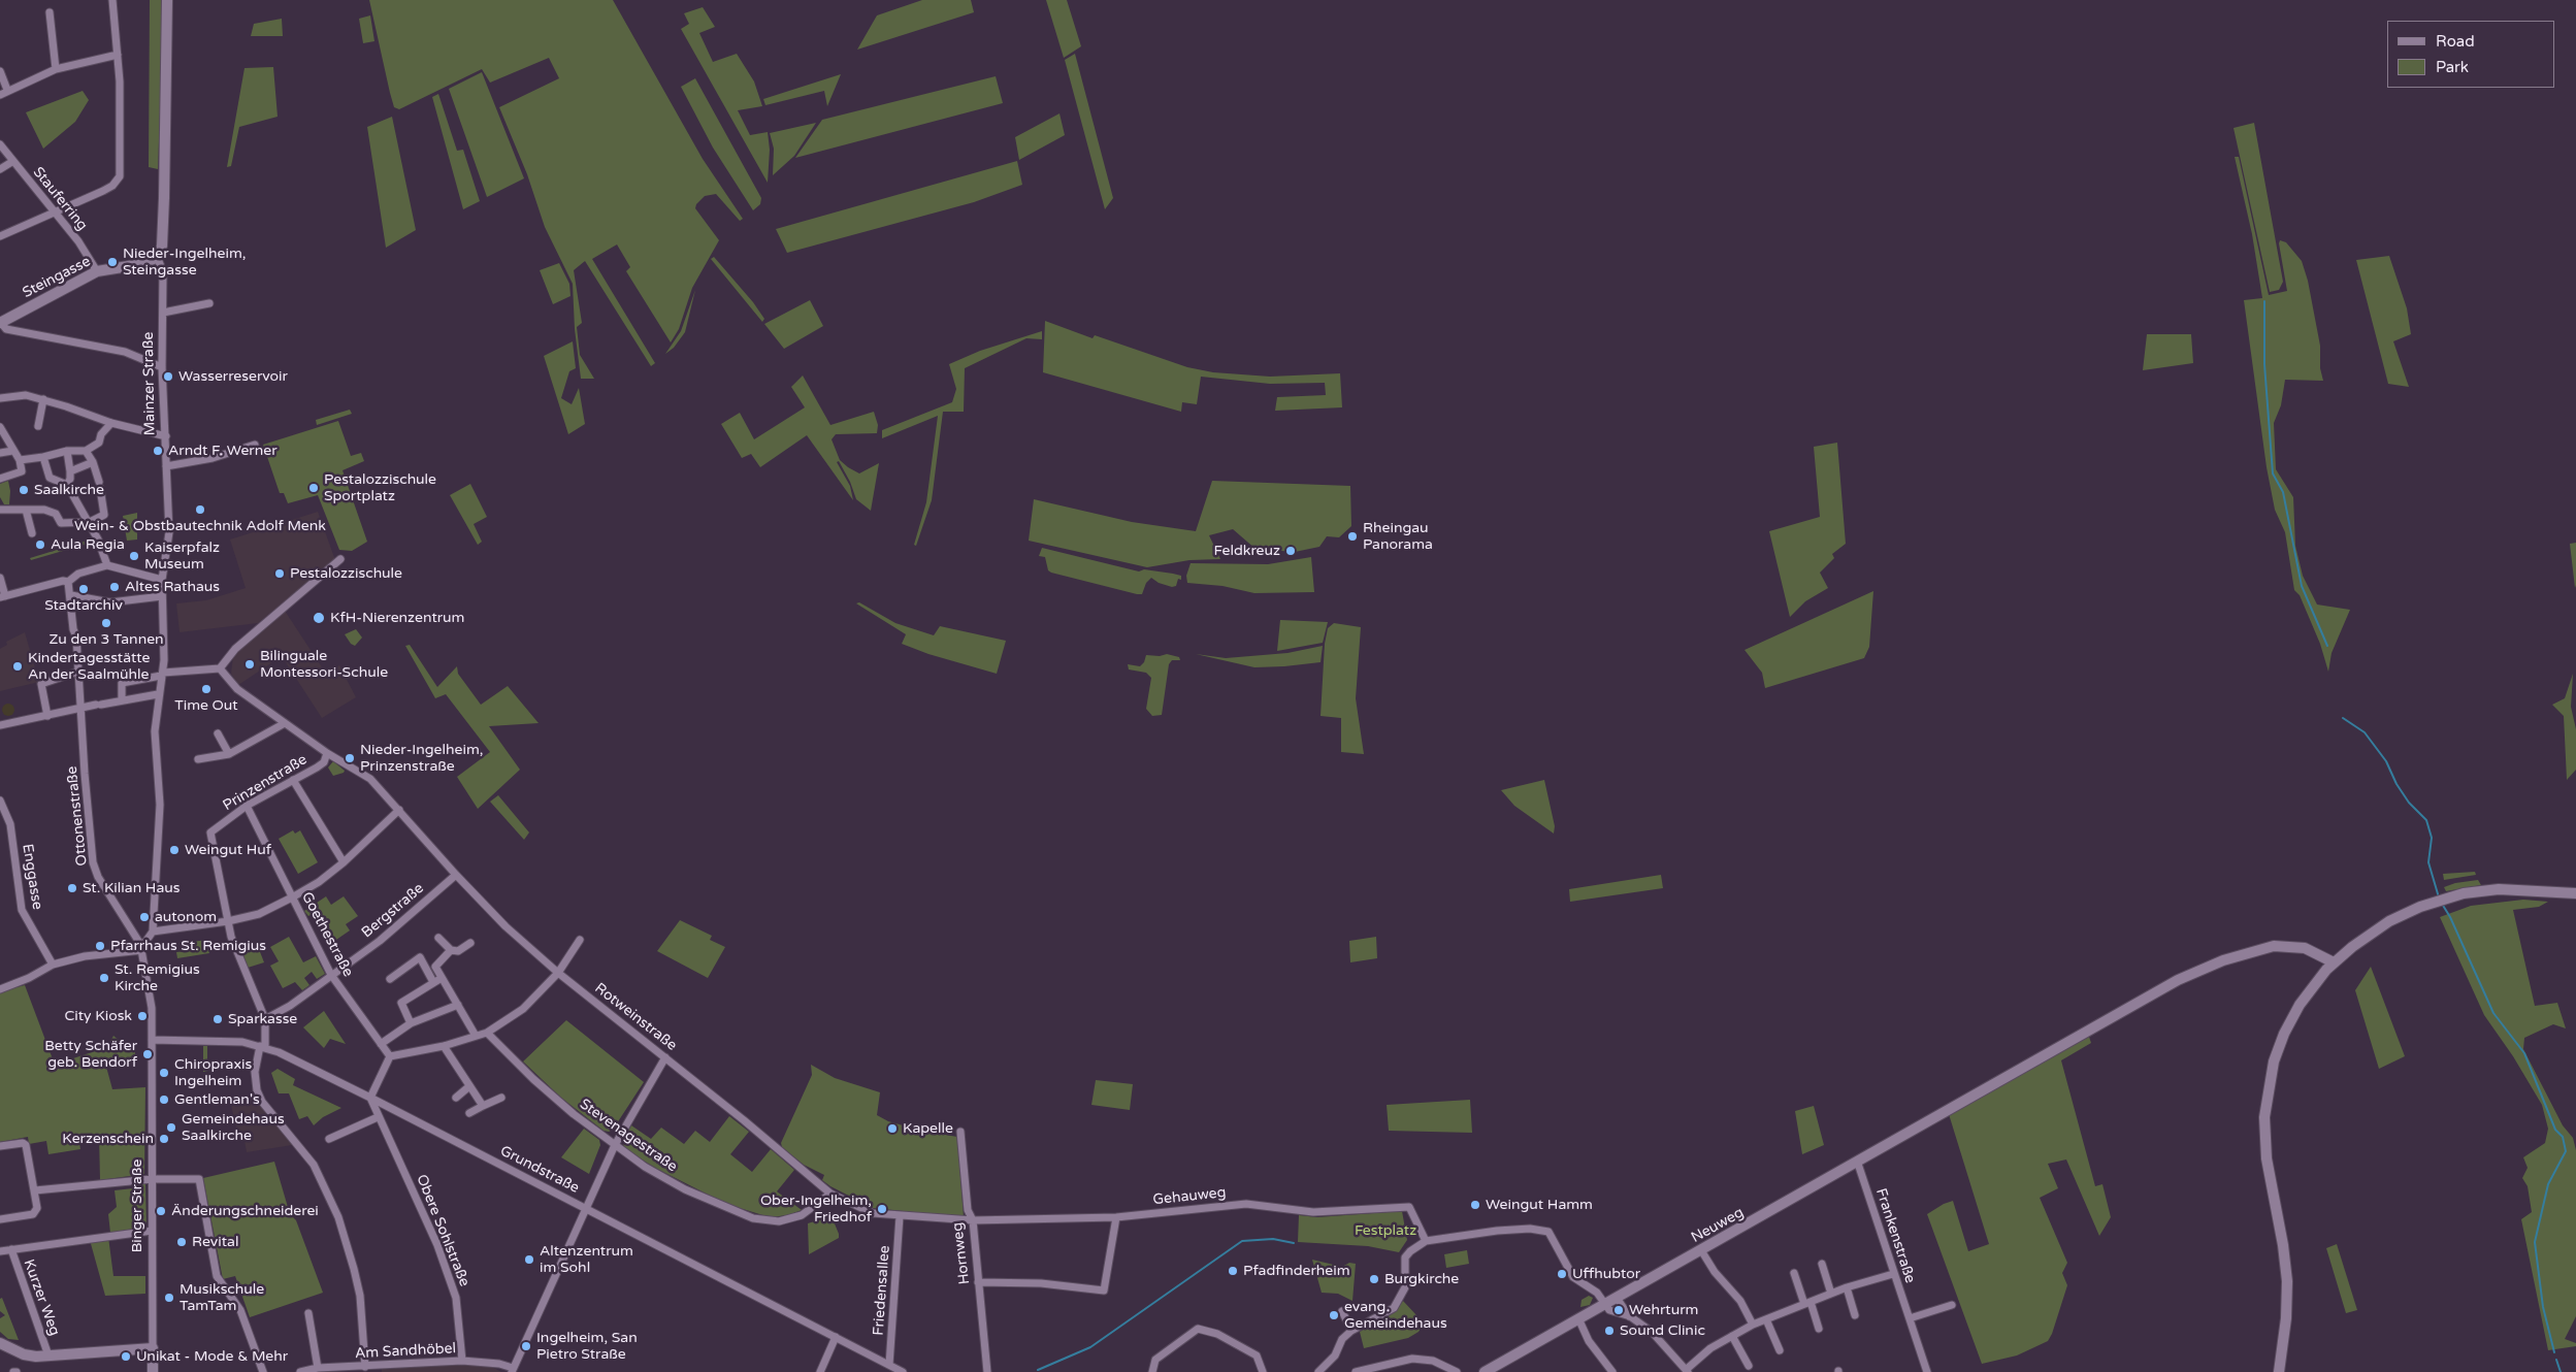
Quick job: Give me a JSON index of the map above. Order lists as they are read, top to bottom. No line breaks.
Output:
{"streets":{"main road":["Steingasse","Mainzer Straße","Binger Straße","Neuweg"],"street":["Stauferring","Prinzenstraße","Ottonenstraße","Enggasse","Bergstraße","Goethestraße","Rotweinstraße","Stevenagestraße","Grundstraße","Gehauweg","Obere Sohlstraße","Frankenstraße","Hornweg","Friedensallee","Kurzer Weg","Am Sandhöbel"]},"crossings":[["Stauferring","Steingasse"],["Steingasse","Mainzer Straße"],["Prinzenstraße","Goethestraße"],["Prinzenstraße","Rotweinstraße"],["Bergstraße","Goethestraße"],["Bergstraße","Rotweinstraße"],["Rotweinstraße","Stevenagestraße"],["Rotweinstraße","Gehauweg"],["Rotweinstraße","Hornweg"],["Rotweinstraße","Friedensallee"],["Grundstraße","Binger Straße"],["Grundstraße","Obere Sohlstraße"],["Grundstraße","Friedensallee"],["Gehauweg","Hornweg"],["Neuweg","Frankenstraße"],["Obere Sohlstraße","Am Sandhöbel"]],"parks":["Festplatz"],"places":["Nieder-Ingelheim, Steingasse","Wasserreservoir","Arndt F. Werner","Pestalozzischule Sportplatz","Saalkirche","Wein- & Obstbautechnik Adolf Menk","Rheingau Panorama","Aula Regia","Feldkreuz","Kaiserpfalz Museum","Pestalozzischule","Altes Rathaus","Stadtarchiv","KfH-Nierenzentrum","Zu den 3 Tannen","Bilinguale Montessori-Schule","Kindertagesstätte An der Saalmühle","Time Out","Nieder-Ingelheim, Prinzenstraße","Weingut Huf","St. Kilian Haus","autonom","Pfarrhaus St. Remigius","St. Remigius Kirche","City Kiosk","Sparkasse","Betty Schäfer geb. Bendorf","Chiropraxis Ingelheim","Gentleman's","Gemeindehaus Saalkirche","Kapelle","Kerzenschein","Weingut Hamm","Ober-Ingelheim, Friedhof","Änderungschneiderei","Revital","Altenzentrum im Sohl","Pfadfinderheim","Uffhubtor","Burgkirche","Musikschule TamTam","Wehrturm","evang. Gemeindehaus","Sound Clinic","Ingelheim, San Pietro Straße","Unikat - Mode & Mehr"],"legend":["Road","Park"]}
